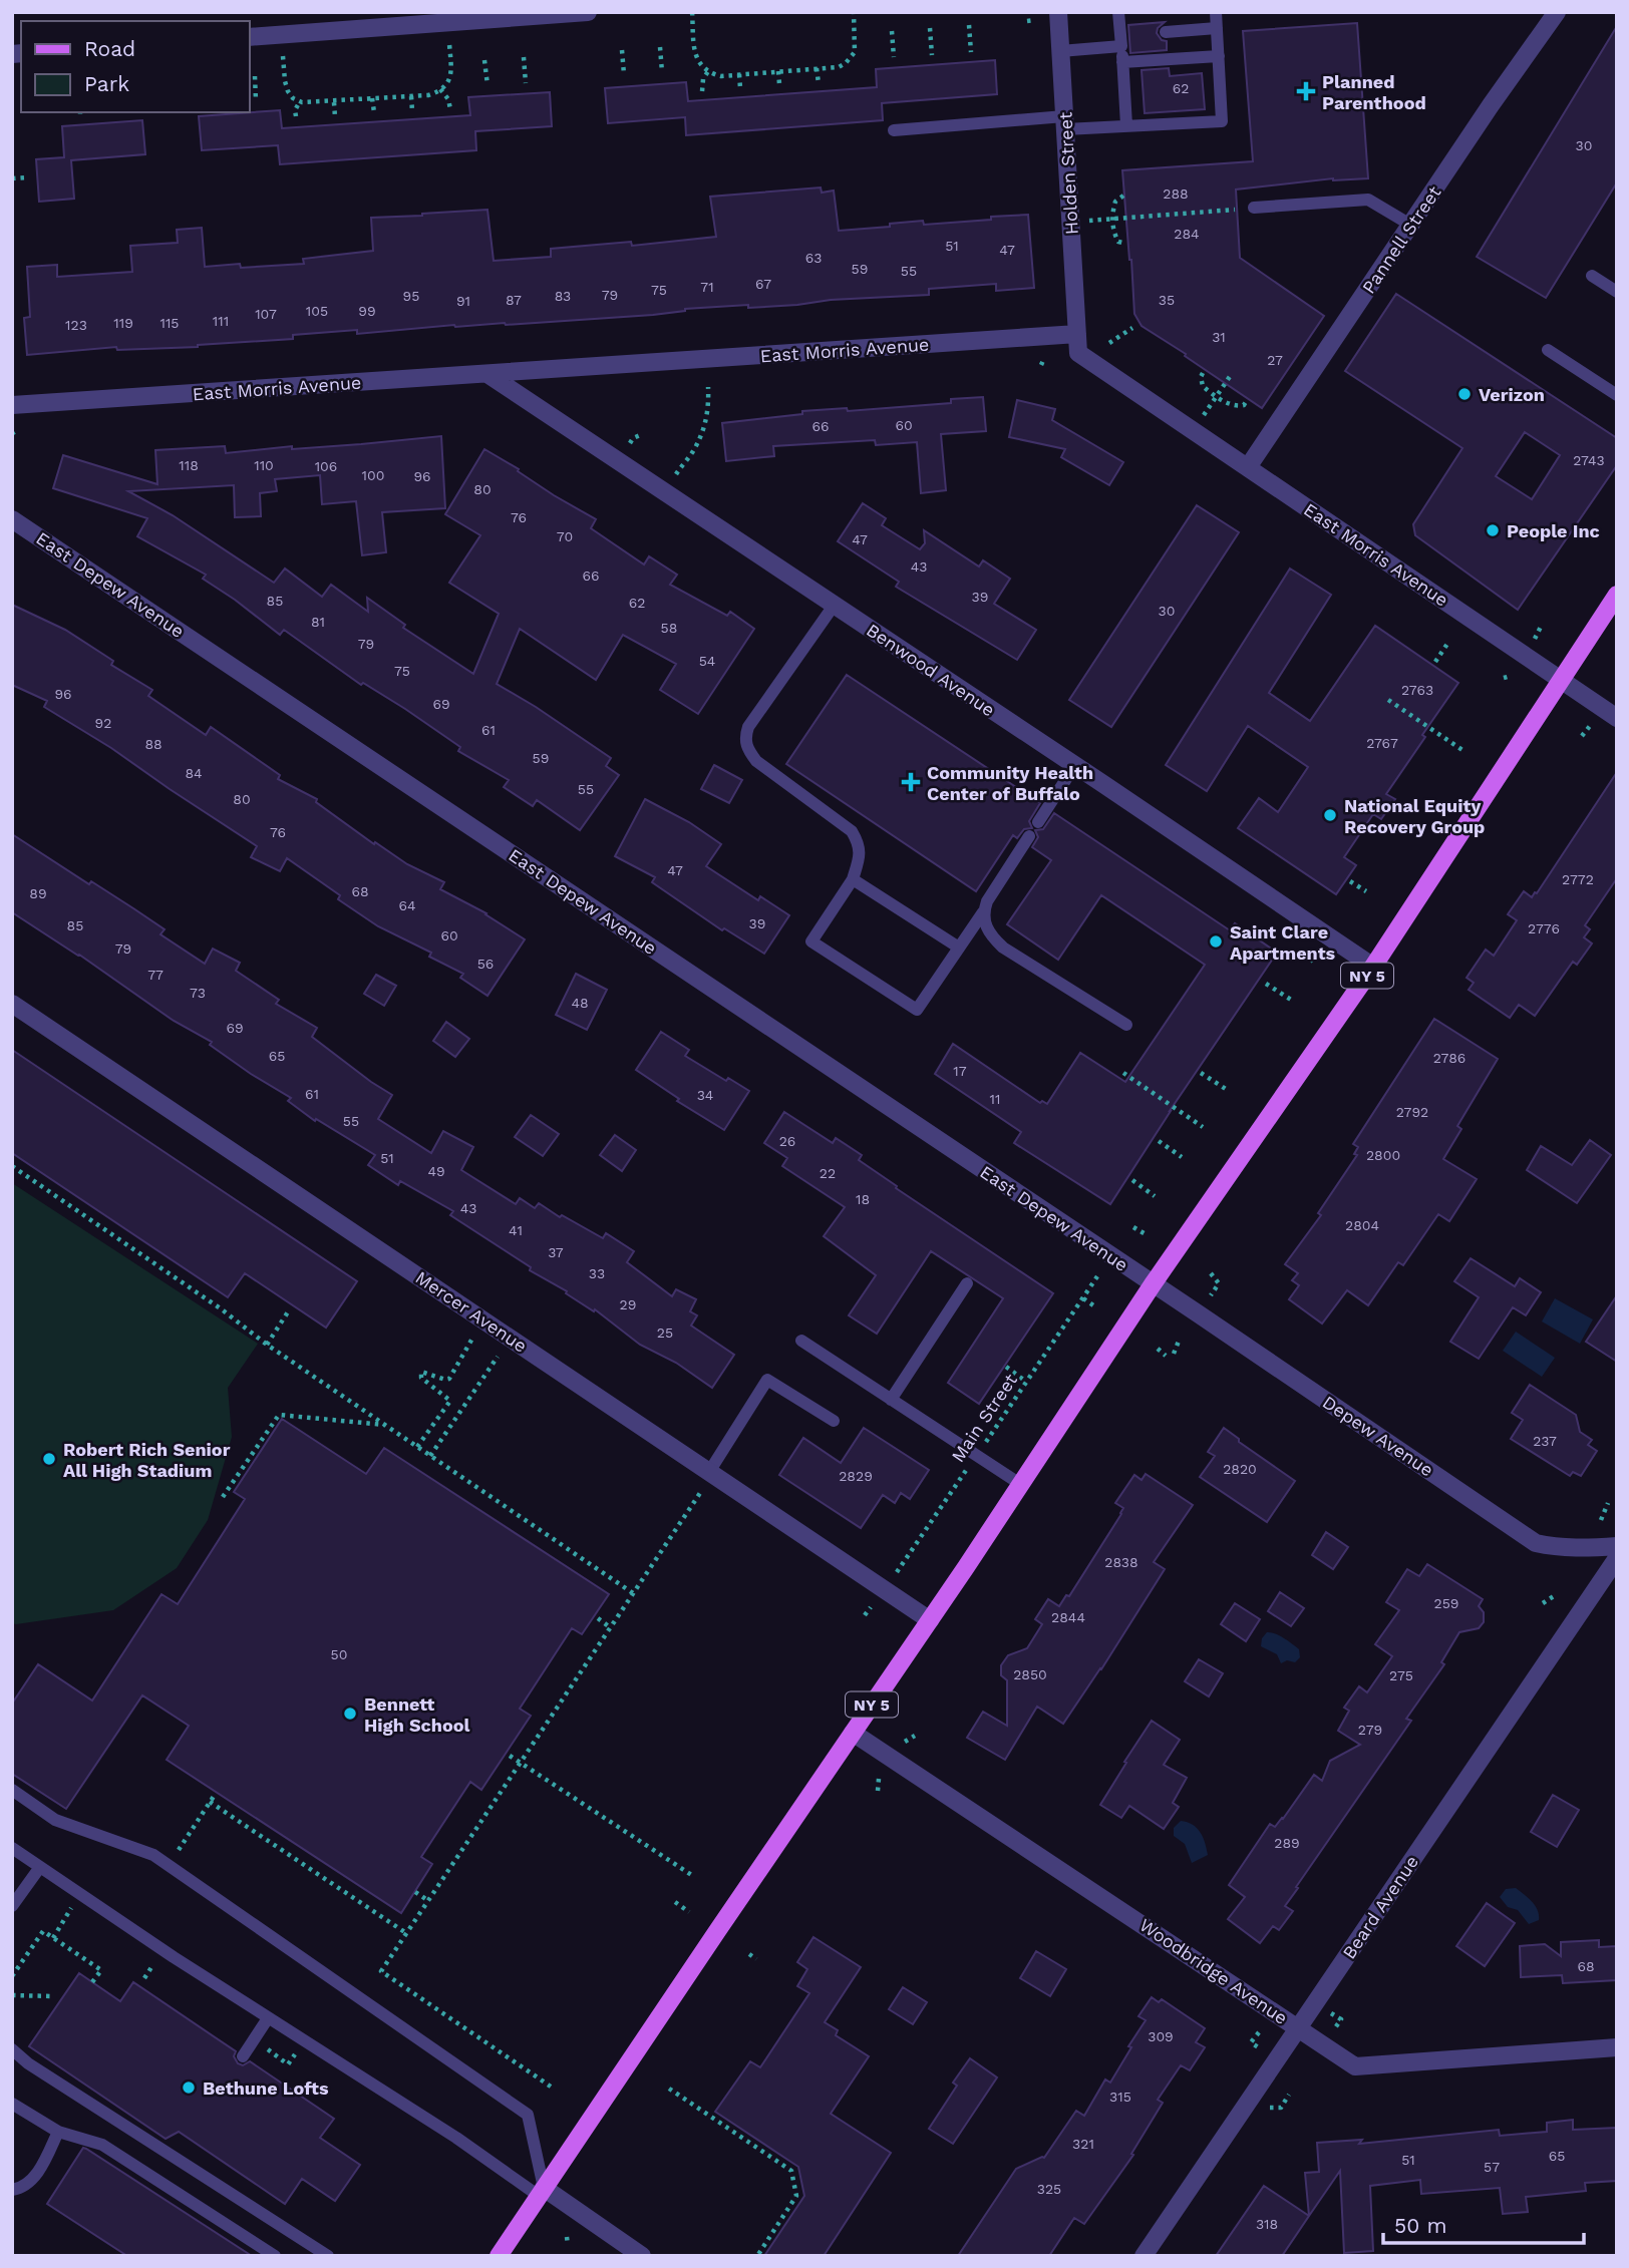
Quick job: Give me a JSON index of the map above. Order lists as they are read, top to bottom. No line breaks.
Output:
{"streets":{"main road":["NY 5"],"street":["Holden Street","Pannell Street","East Morris Avenue","East Depew Avenue","Benwood Avenue","Mercer Avenue","Depew Avenue","Beard Avenue","Woodbridge Avenue"],"path":["Main Street"]},"crossings":[["Holden Street","East Morris Avenue"],["Pannell Street","East Morris Avenue"],["East Morris Avenue","Benwood Avenue"],["East Morris Avenue","NY 5"],["East Depew Avenue","NY 5"],["East Depew Avenue","Depew Avenue"],["Benwood Avenue","NY 5"],["NY 5","Mercer Avenue"],["NY 5","Depew Avenue"],["NY 5","Woodbridge Avenue"],["Beard Avenue","Woodbridge Avenue"]],"places":{"health":["Planned Parenthood","Community Health Center of Buffalo"],"other":["Verizon","People Inc","National Equity Recovery Group","Saint Clare Apartments","Robert Rich Senior All High Stadium","Bennett High School","Bethune Lofts"]},"house_numbers":["62","30","288","284","51","47","63","59","55","67","71","75","79","95","83","87","35","91","105","99","107","111","119","115","123","31","27","60","66","2743","118","110","106","100","96","80","76","70","47","43","66","39","85","62","30","81","58","79","54","75","2763","96","69","92","61","2767","88","59","84","55","80","76","47","2772","68","89","64","39","85","2776","60","79","56","77","73","48","69","65","2786","17","61","34","11","2792","55","26","2800","51","49","22","18","43","2804","41","37","33","29","25","237","2820","2829","2838","259","2844","50","2850","275","279","289","68","309","315","321","65","51","57","325","318"],"legend":["Road","Park"],"scale_bar":"50 m"}
